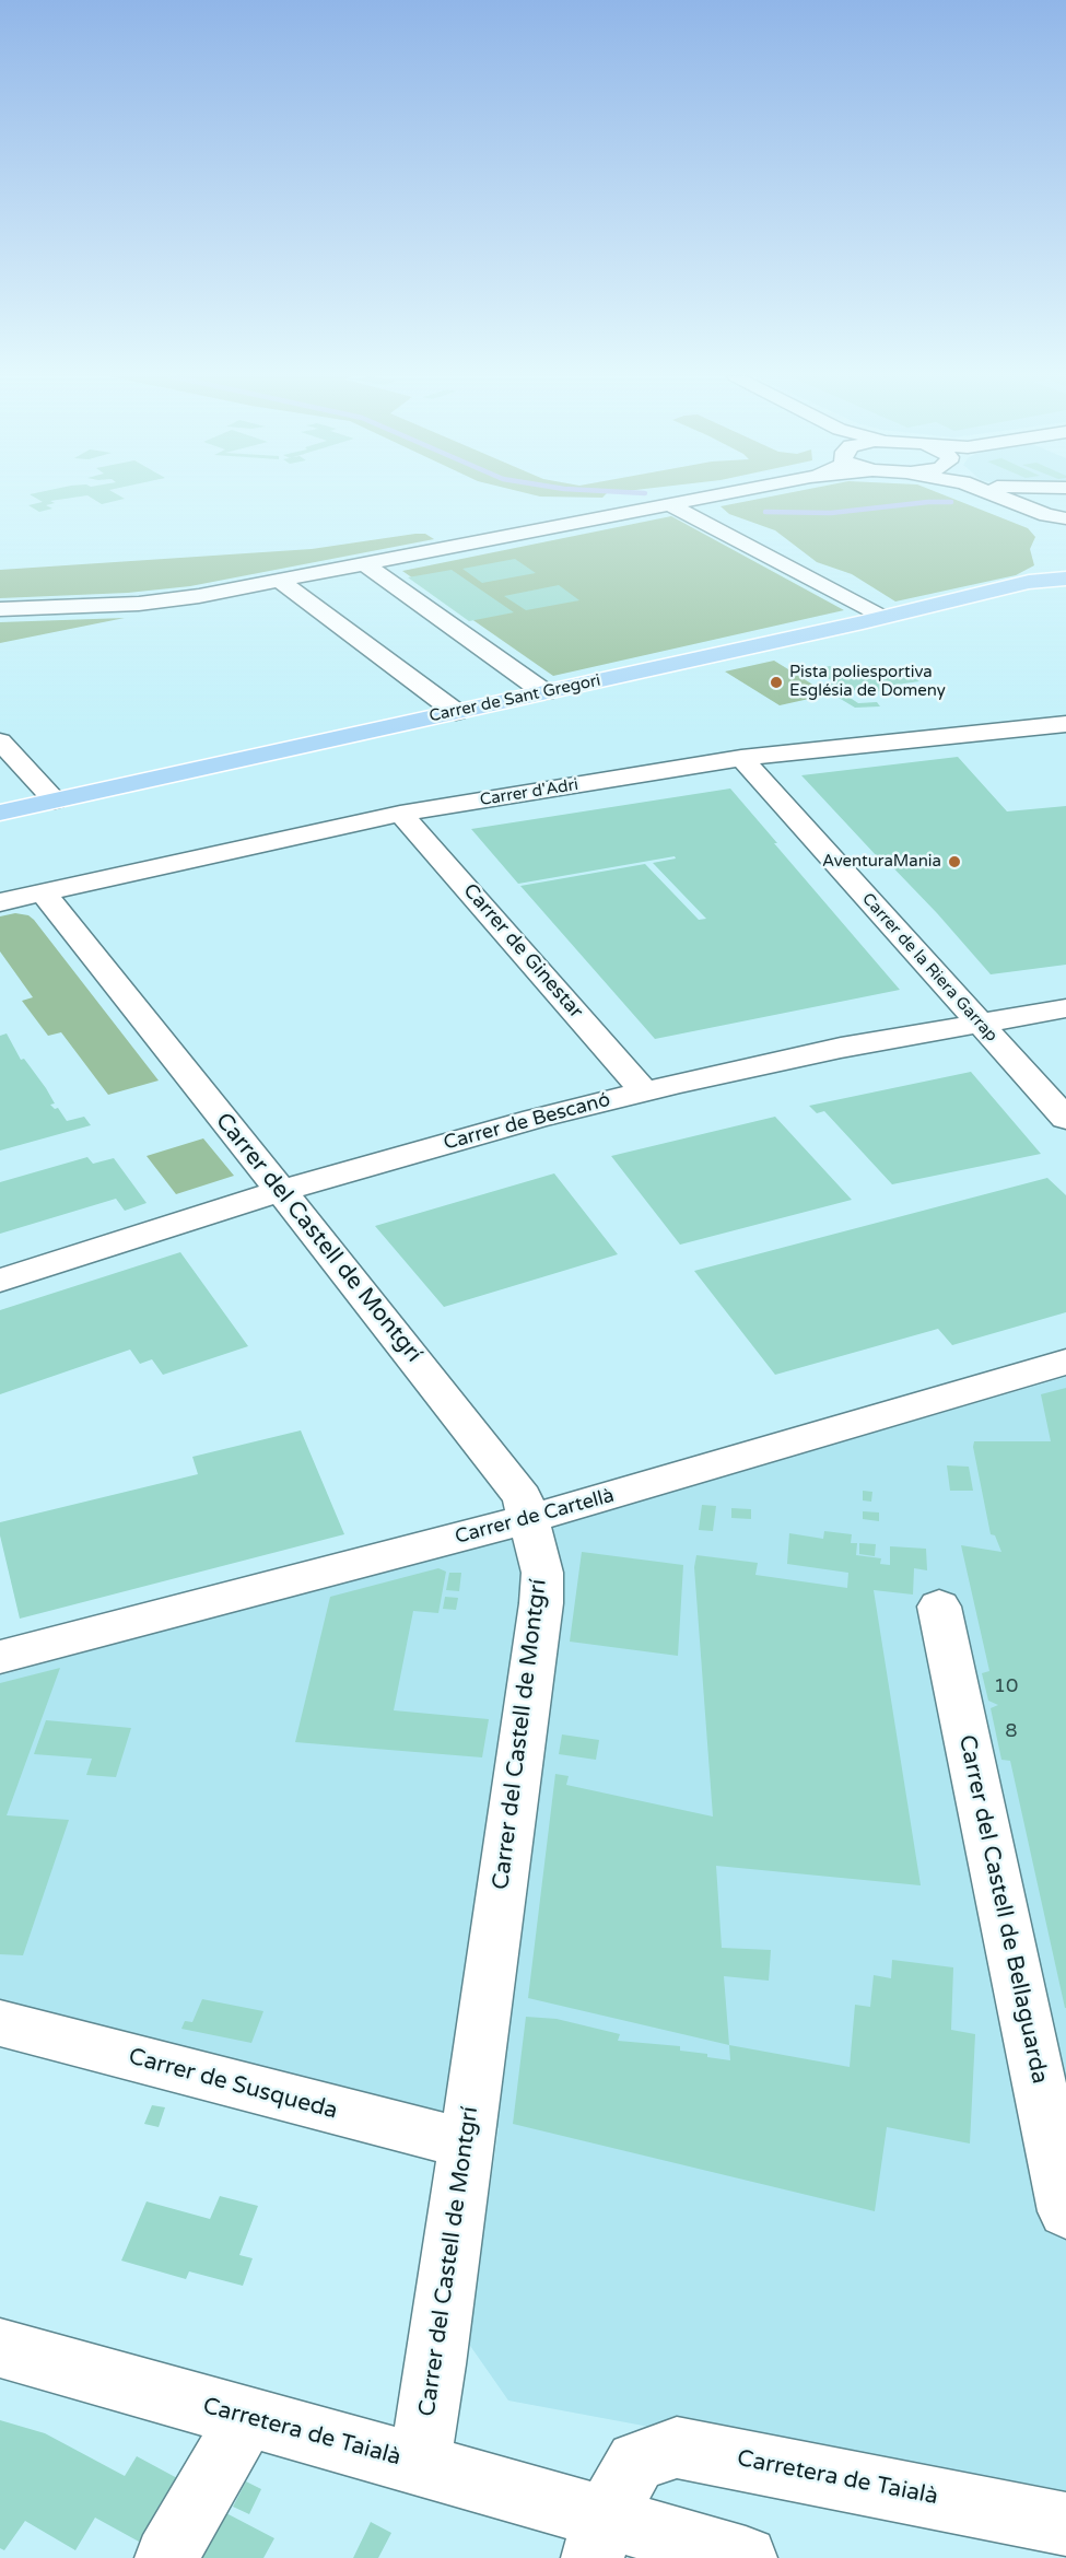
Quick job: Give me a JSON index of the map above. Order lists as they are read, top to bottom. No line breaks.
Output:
{"streets":{"main road":["Carrer de Sant Gregori"],"street":["Carrer d'Adri","Carrer de Ginestar","Carrer de la Riera Garrap","Carrer de Bescanó","Carrer del Castell de Montgrí","Carrer de Cartellà","Carrer del Castell de Bellaguarda","Carrer de Susqueda","Carretera de Taialà"]},"crossings":[["Carrer d'Adri","Carrer de Ginestar"],["Carrer d'Adri","Carrer de la Riera Garrap"],["Carrer d'Adri","Carrer del Castell de Montgrí"],["Carrer de Ginestar","Carrer de Bescanó"],["Carrer de la Riera Garrap","Carrer de Bescanó"],["Carrer de Bescanó","Carrer del Castell de Montgrí"],["Carrer del Castell de Montgrí","Carrer de Cartellà"],["Carrer del Castell de Montgrí","Carrer de Susqueda"],["Carrer del Castell de Montgrí","Carretera de Taialà"]],"places":["Pista poliesportiva Església de Domeny","AventuraMania"],"house_numbers":["10","8"]}
